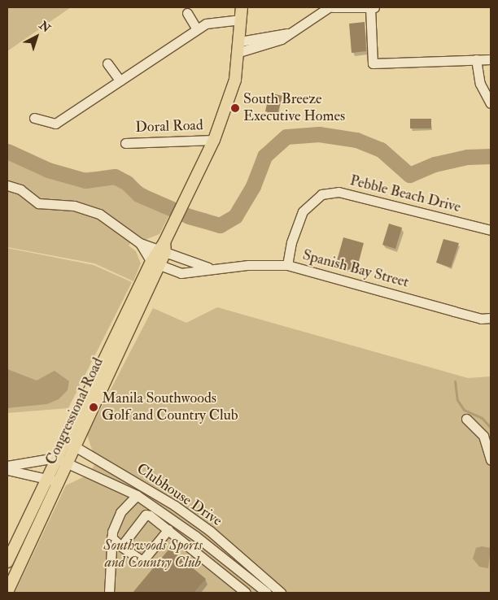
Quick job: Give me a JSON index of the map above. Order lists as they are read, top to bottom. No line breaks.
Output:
{"streets":{"main road":["Congressional Road"],"street":["Doral Road","Pebble Beach Drive","Spanish Bay Street","Clubhouse Drive"]},"crossings":[["Doral Road","Congressional Road"],["Spanish Bay Street","Congressional Road"],["Congressional Road","Clubhouse Drive"]],"parks":["Southwoods Sports and Country Club"],"places":["South Breeze Executive Homes","Manila Southwoods Golf and Country Club"],"north":"top right"}
